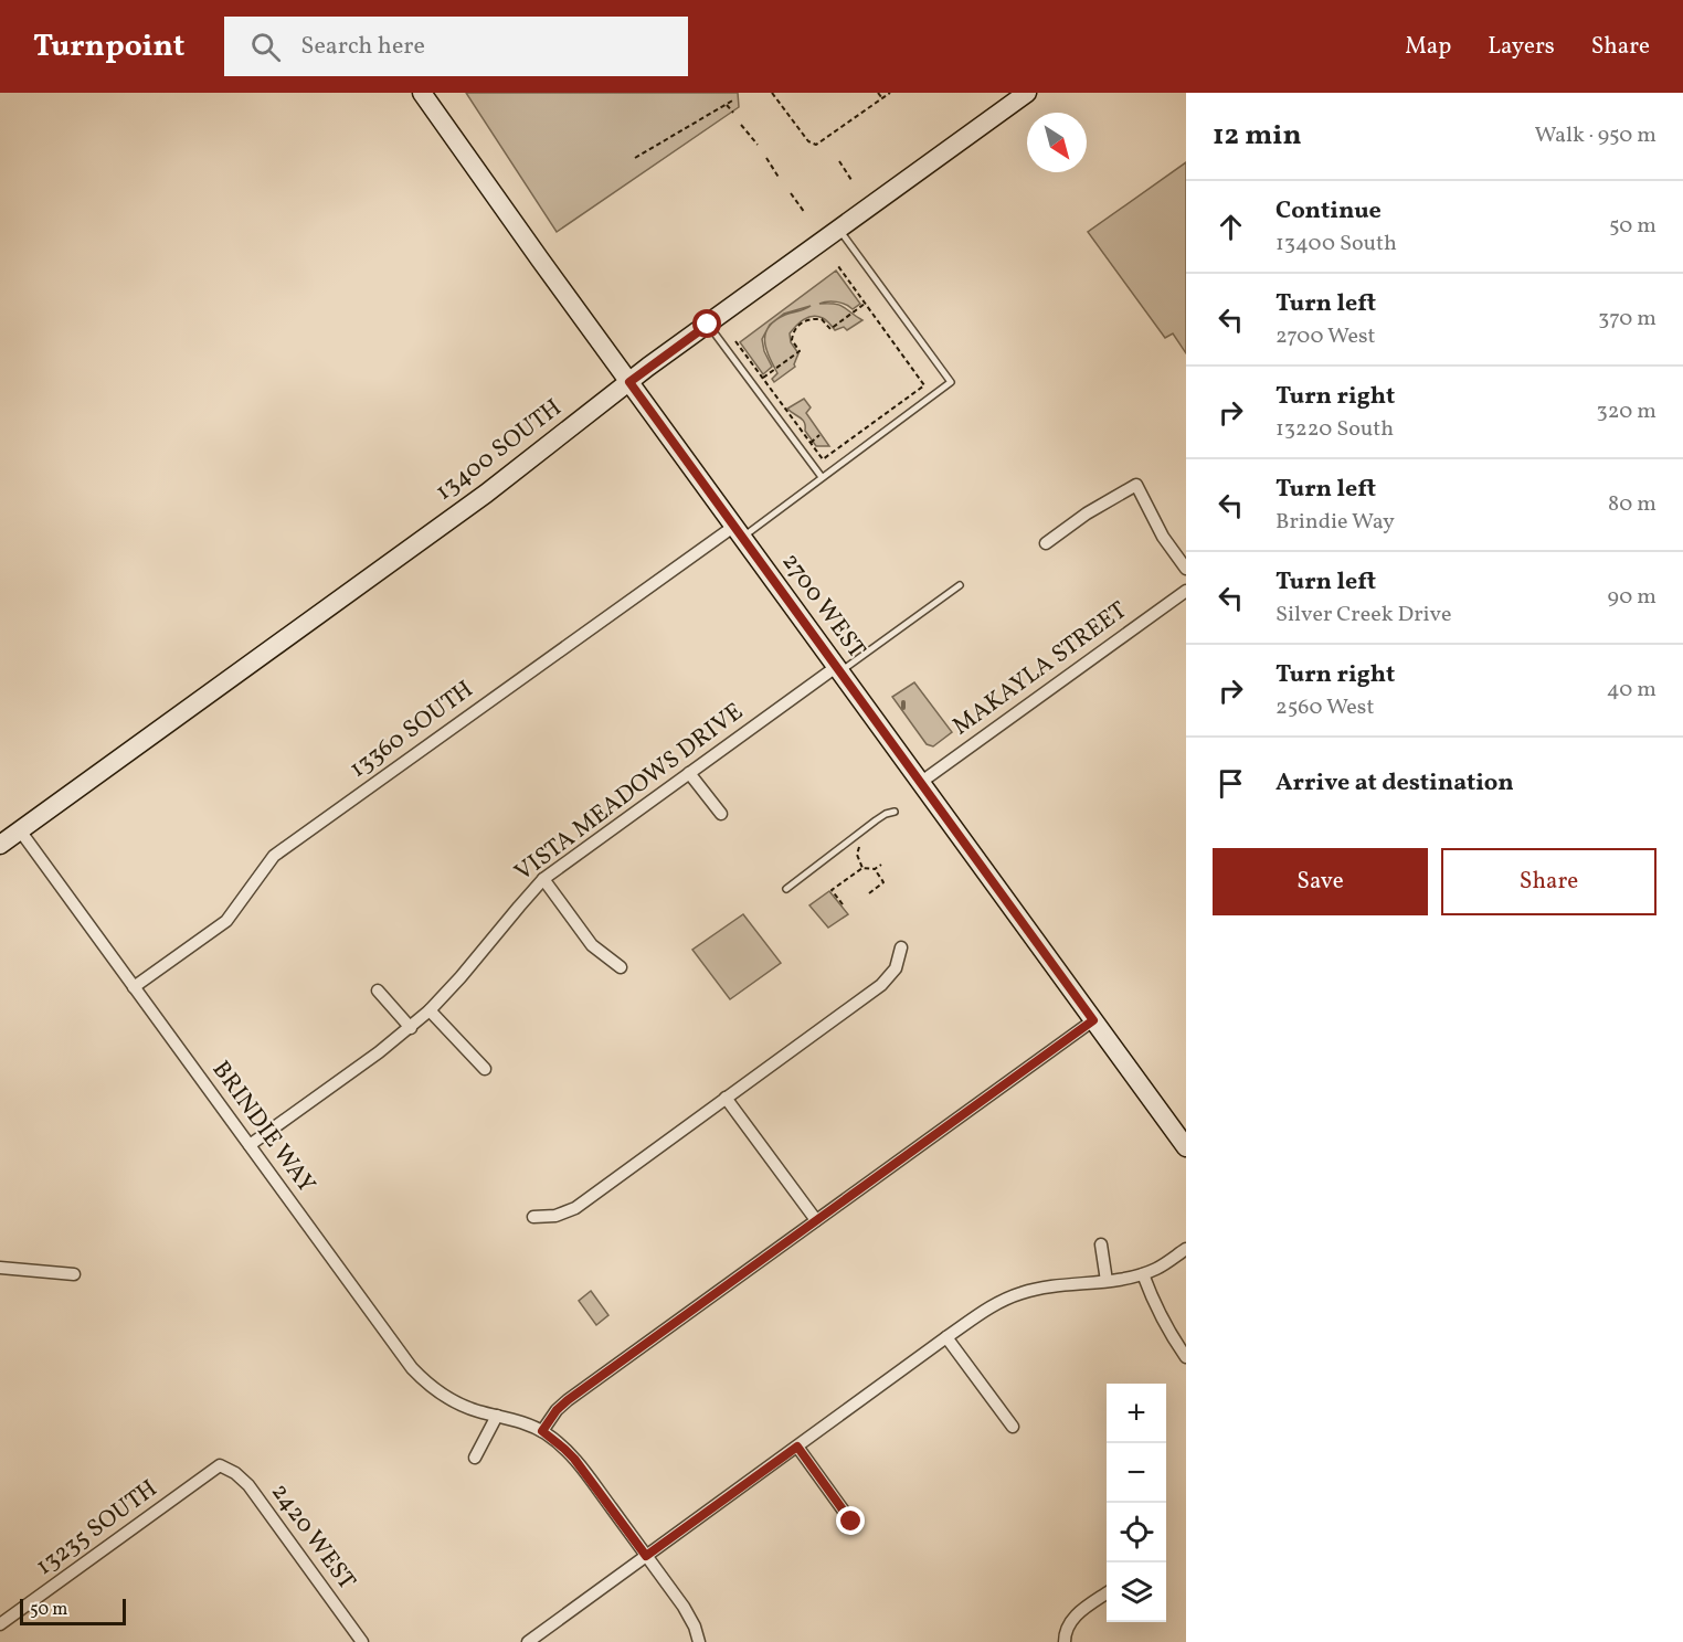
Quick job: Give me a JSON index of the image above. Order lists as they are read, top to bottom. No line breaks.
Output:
{"streets":{"main road":["13400 SOUTH","2700 WEST"],"street":["MAKAYLA STREET","13360 SOUTH","VISTA MEADOWS DRIVE","BRINDIE WAY","13235 SOUTH","2420 WEST"]},"crossings":[["13400 SOUTH","2700 WEST"],["13400 SOUTH","BRINDIE WAY"],["2700 WEST","MAKAYLA STREET"],["2700 WEST","13360 SOUTH"],["2700 WEST","VISTA MEADOWS DRIVE"],["13360 SOUTH","BRINDIE WAY"],["VISTA MEADOWS DRIVE","BRINDIE WAY"],["13235 SOUTH","2420 WEST"]],"scale_bar":"50 m","north":"bottom right","page":{"header":"Turnpoint","search":"Search here","nav":["Map","Layers","Share"],"heading":["12 min","Walk · 950 m"],"list":[["Continue","13400 South","50 m"],["Turn left","2700 West","370 m"],["Turn right","13220 South","320 m"],["Turn left","Brindie Way","80 m"],["Turn left","Silver Creek Drive","90 m"],["Turn right","2560 West","40 m"],"Arrive at destination"],"buttons":["Save","Share"],"map_buttons":["+","−"],"scale":"50 m"}}
